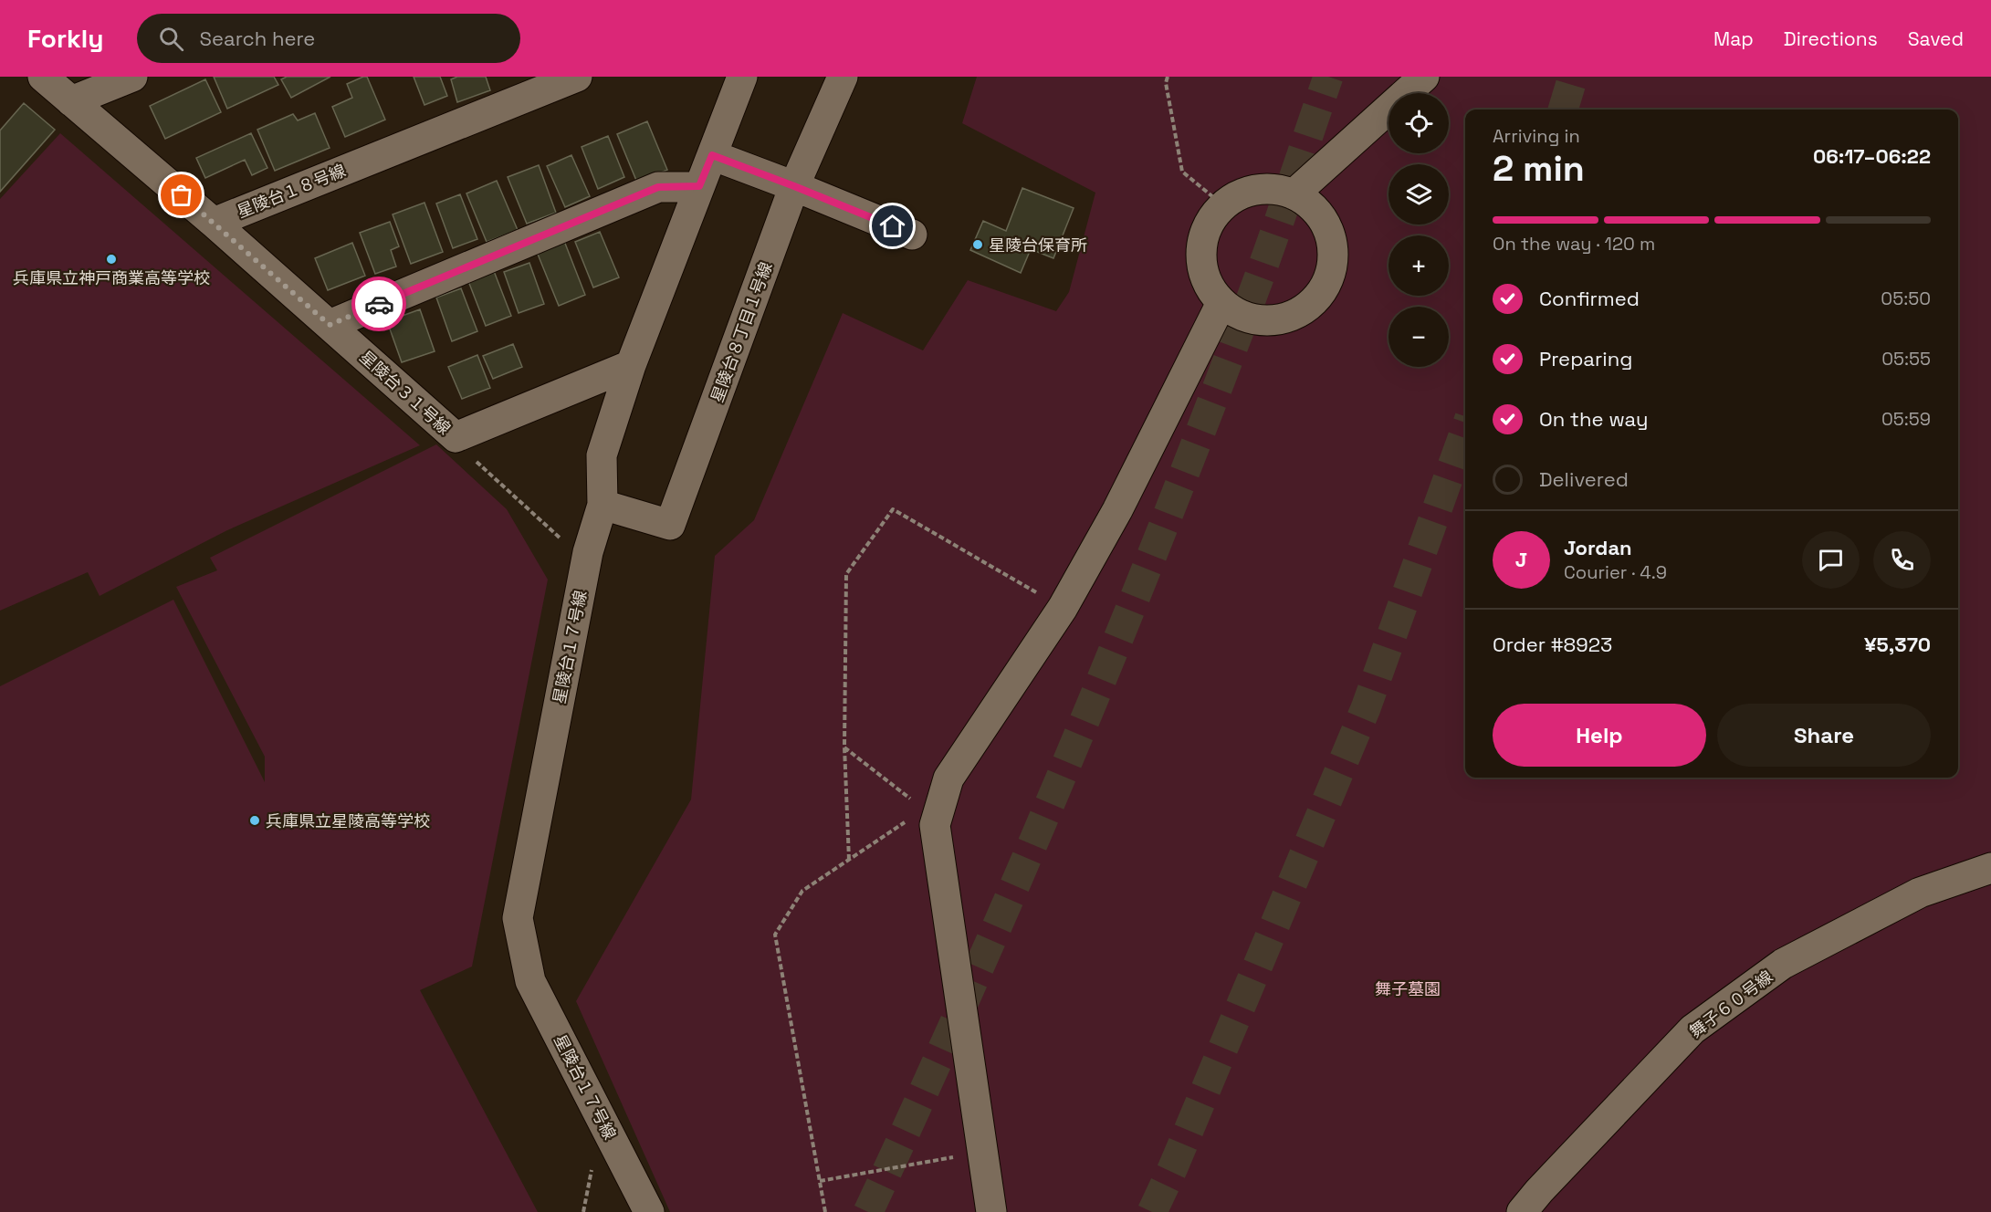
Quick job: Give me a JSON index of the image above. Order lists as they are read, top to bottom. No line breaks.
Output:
{"streets":{"street":["星陵台１８号線","星陵台８丁目１号線","星陵台３１号線","星陵台１７号線","舞子６０号線"]},"crossings":[["星陵台１８号線","星陵台３１号線"],["星陵台８丁目１号線","星陵台１７号線"],["星陵台３１号線","星陵台１７号線"]],"parks":["舞子墓園"],"places":["星陵台保育所","兵庫県立神戸商業高等学校","兵庫県立星陵高等学校"],"page":{"header":"Forkly","search":"Search here","nav":["Map","Directions","Saved"],"map_buttons":["+","−"],"heading":["2 min","Arriving in","06:17–06:22"],"panel":["Jordan","Courier · 4.9","Order #8923","¥5,370"],"bar":"On the way · 120 m","list":[["Confirmed","05:50"],["Preparing","05:55"],["On the way","05:59"],"Delivered"],"round":"J","buttons":["Help","Share"]}}
